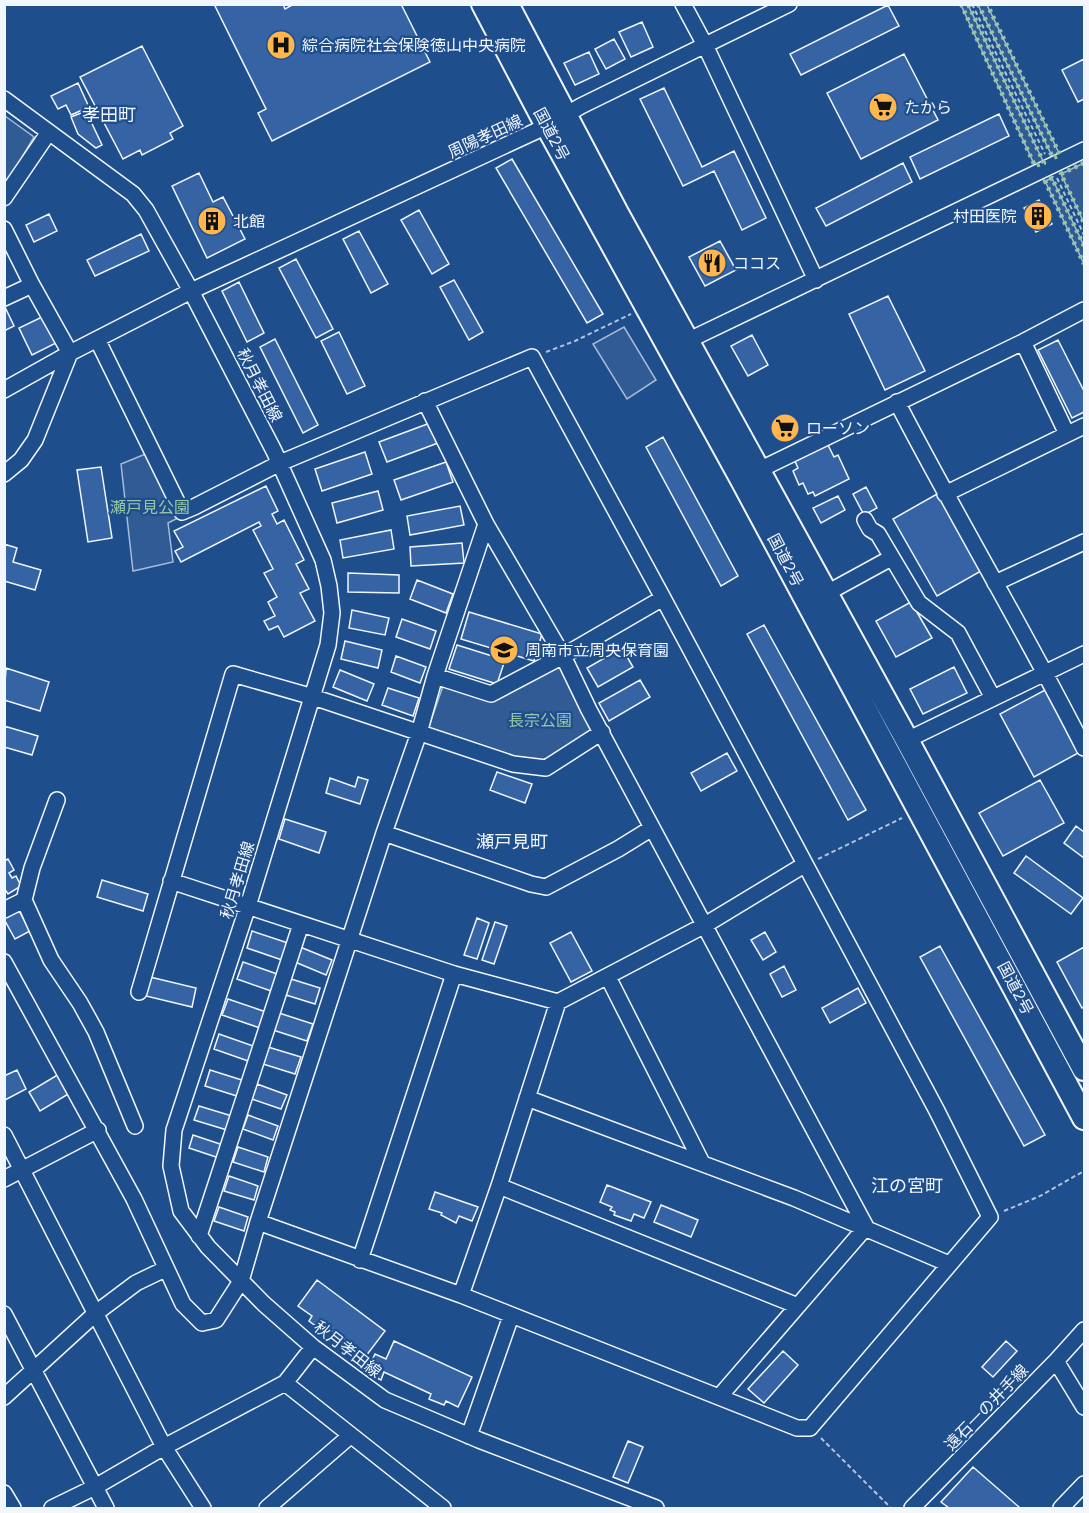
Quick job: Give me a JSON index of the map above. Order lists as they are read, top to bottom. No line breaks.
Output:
{"streets":{"highway":["国道2号"],"street":["周陽孝田線","秋月孝田線","遠石一の井手線"]},"crossings":[["国道2号","周陽孝田線"],["周陽孝田線","秋月孝田線"]],"districts":["孝田町","瀬戸見町","江の宮町"],"parks":["瀬戸見公園","長宗公園"],"places":{"hospital":["綜合病院社会保険徳山中央病院"],"supermarket":["たから","ローソン"],"building":["村田医院","北館"],"restaurant":["ココス"],"school or university":["周南市立周央保育園"]}}
